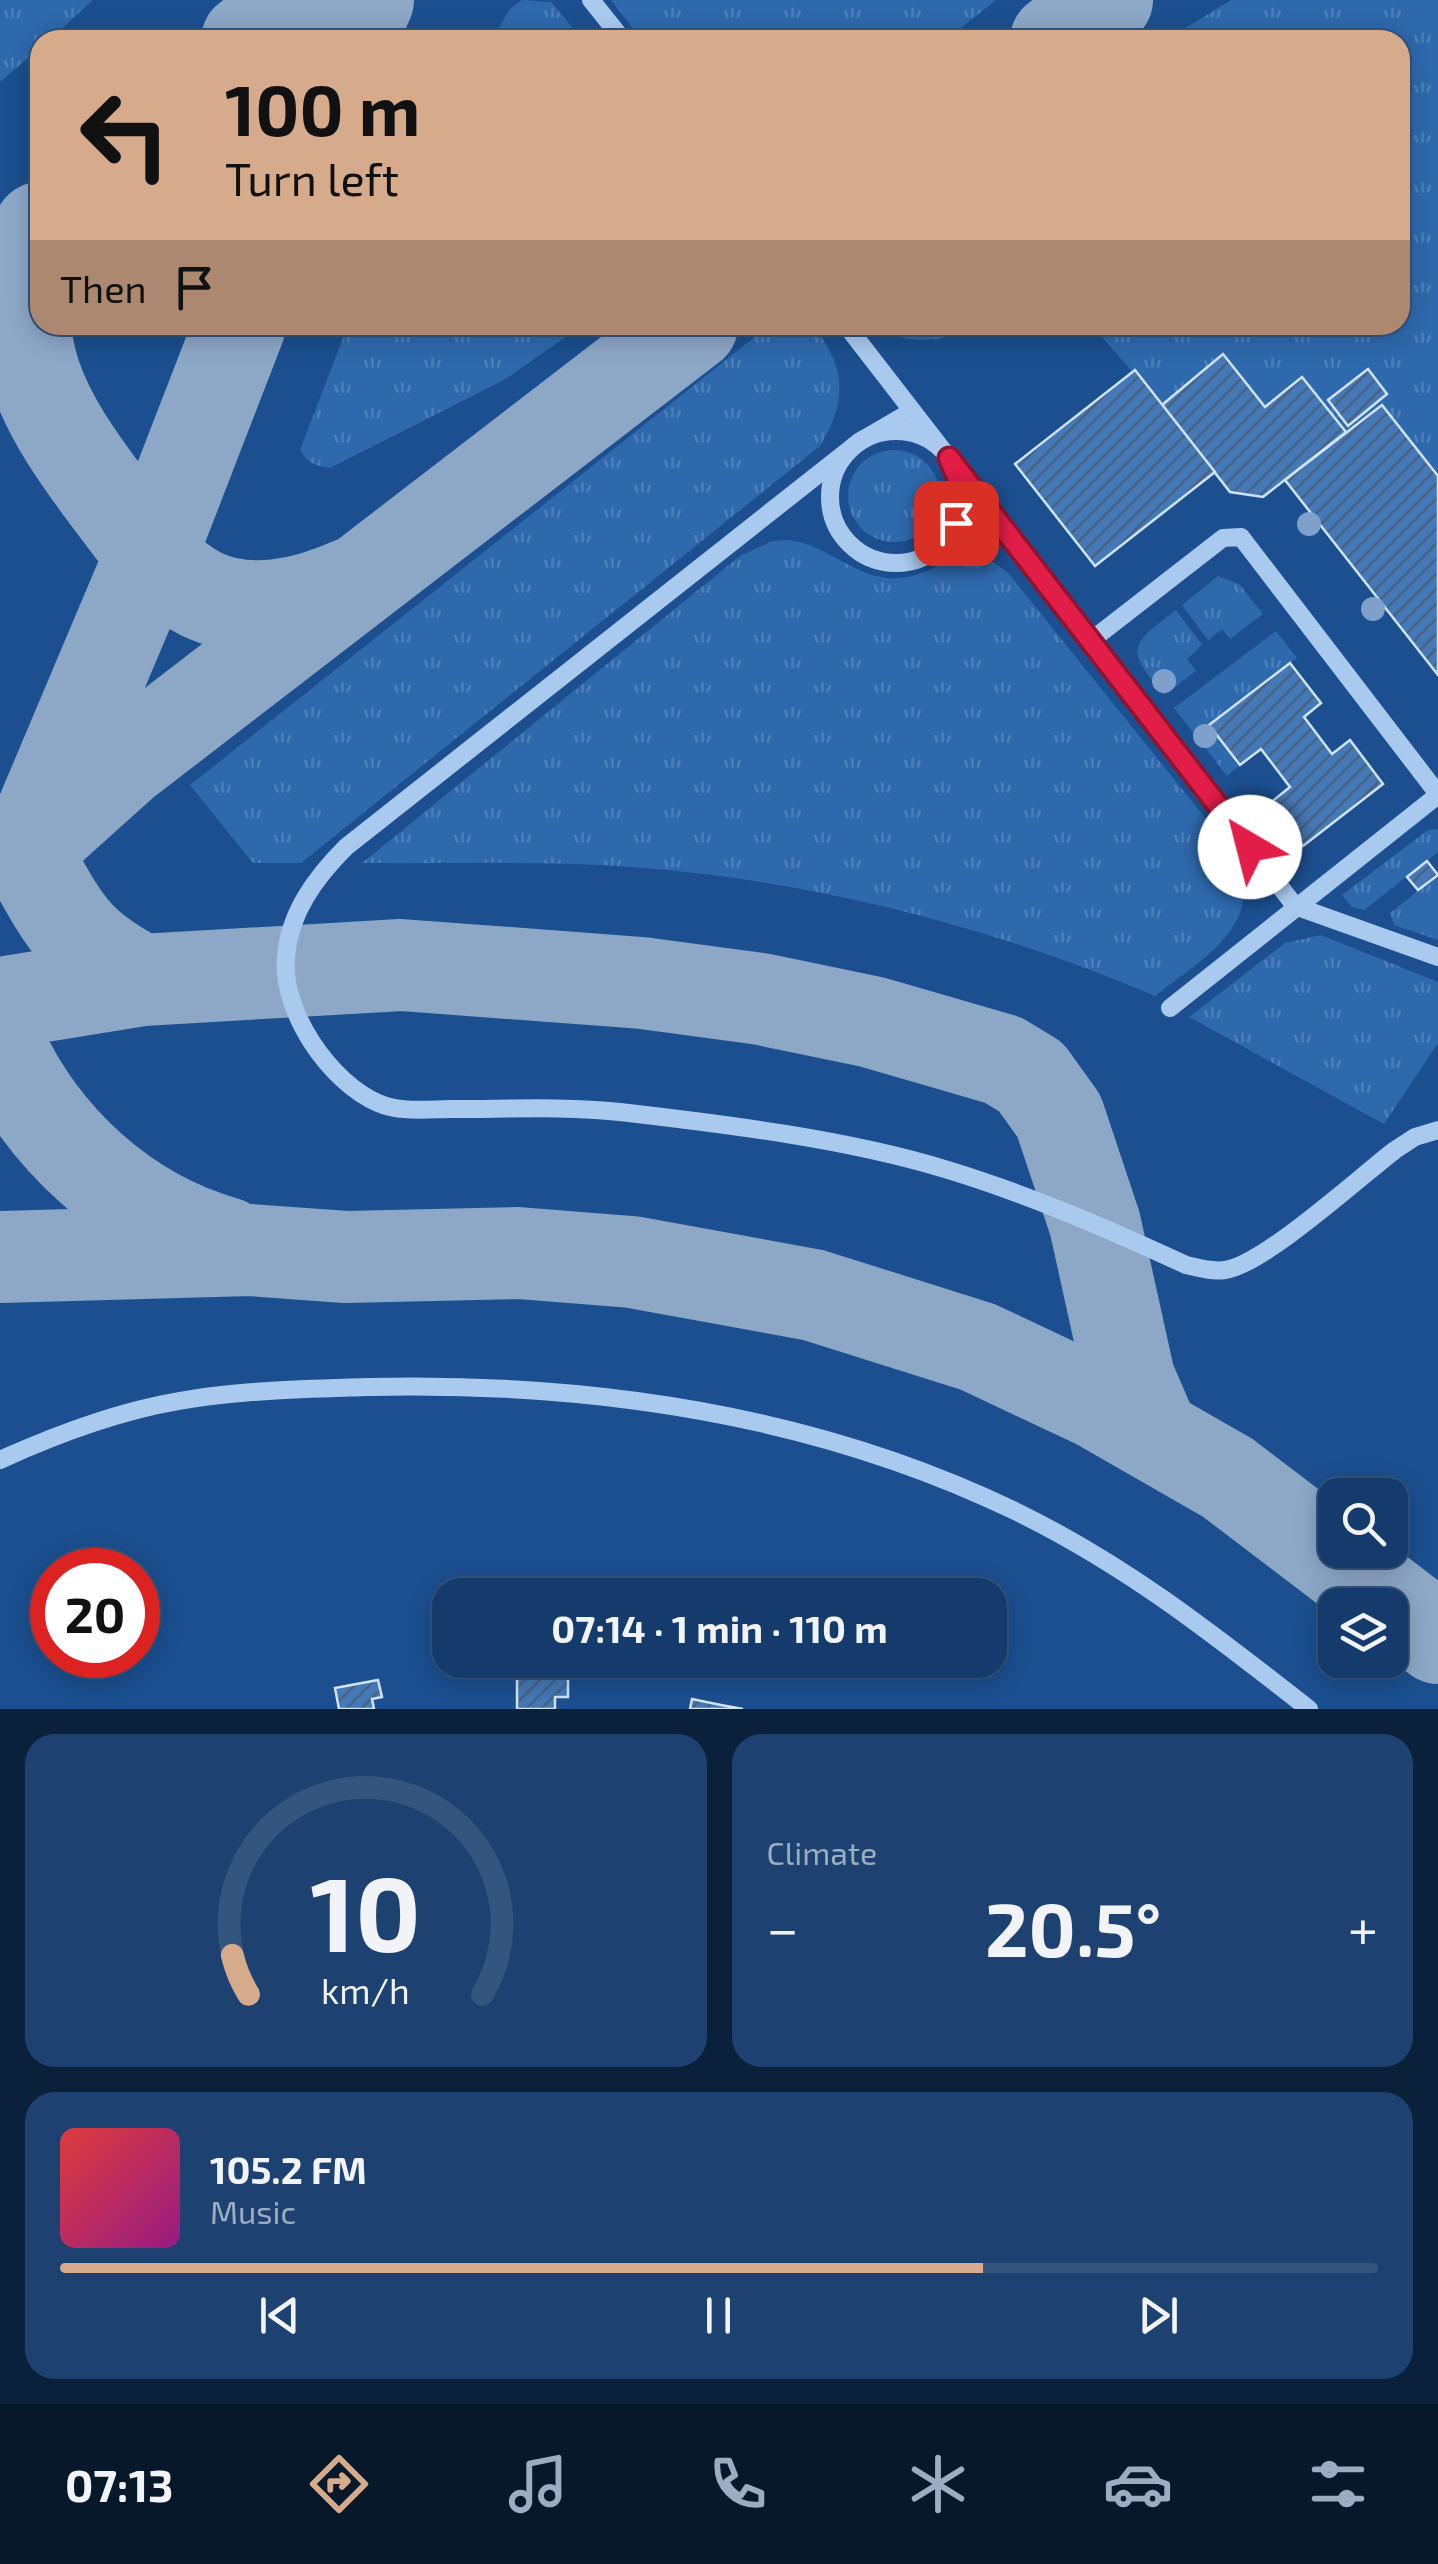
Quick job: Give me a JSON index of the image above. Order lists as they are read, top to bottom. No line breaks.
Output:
{"page":{"turn":["100 m","Turn left"],"then":"Then","limit":"20","trip":"07:14 · 1 min · 110 m","tile":"Climate","heat":["−","20.5°","+"],"song":["105.2 FM","Music"],"tabs":"07:13","gauge":["10","km/h"]}}
